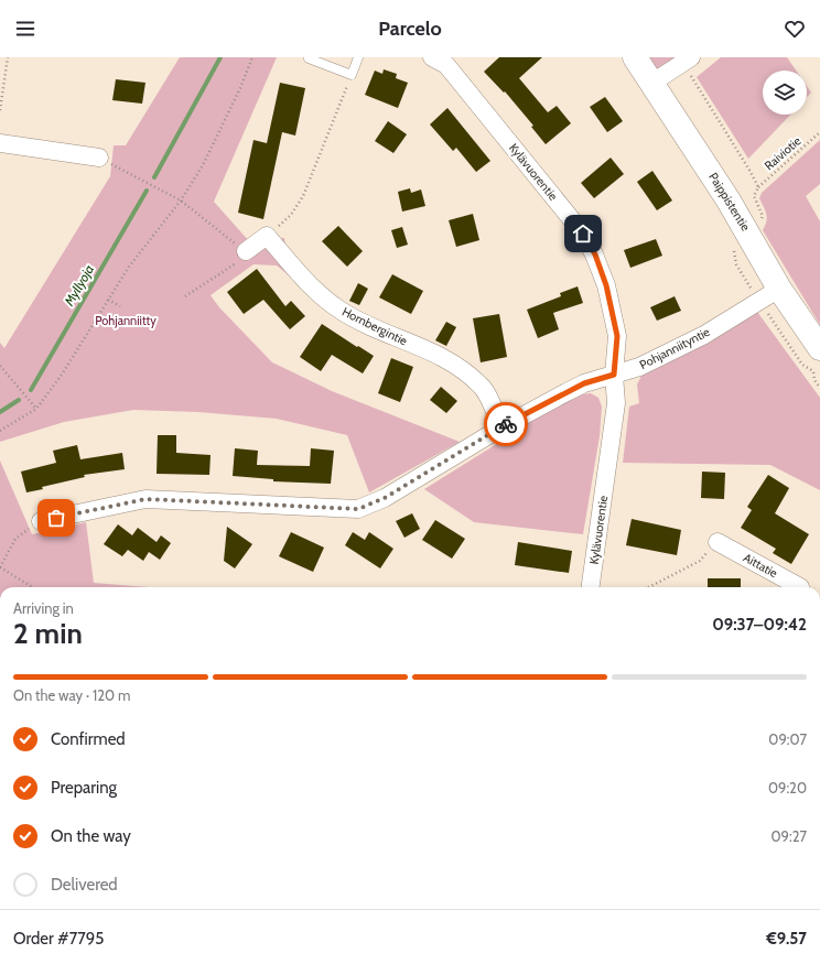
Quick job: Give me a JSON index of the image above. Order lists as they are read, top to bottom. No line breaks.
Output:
{"streets":{"street":["Kylävuorentie","Paippistentie","Hornbergintie","Pohjanniityntie","Aittatie"],"path":["Raiviotie"]},"crossings":[["Kylävuorentie","Pohjanniityntie"],["Paippistentie","Pohjanniityntie"],["Hornbergintie","Pohjanniityntie"]],"water":["Myllyoja"],"parks":["Pohjanniitty"],"page":{"header":"Parcelo","heading":["2 min","Arriving in","09:37–09:42"],"panel":["Order #7795","€9.57"],"bar":"On the way · 120 m","list":[["Confirmed","09:07"],["Preparing","09:20"],["On the way","09:27"],"Delivered"]}}
